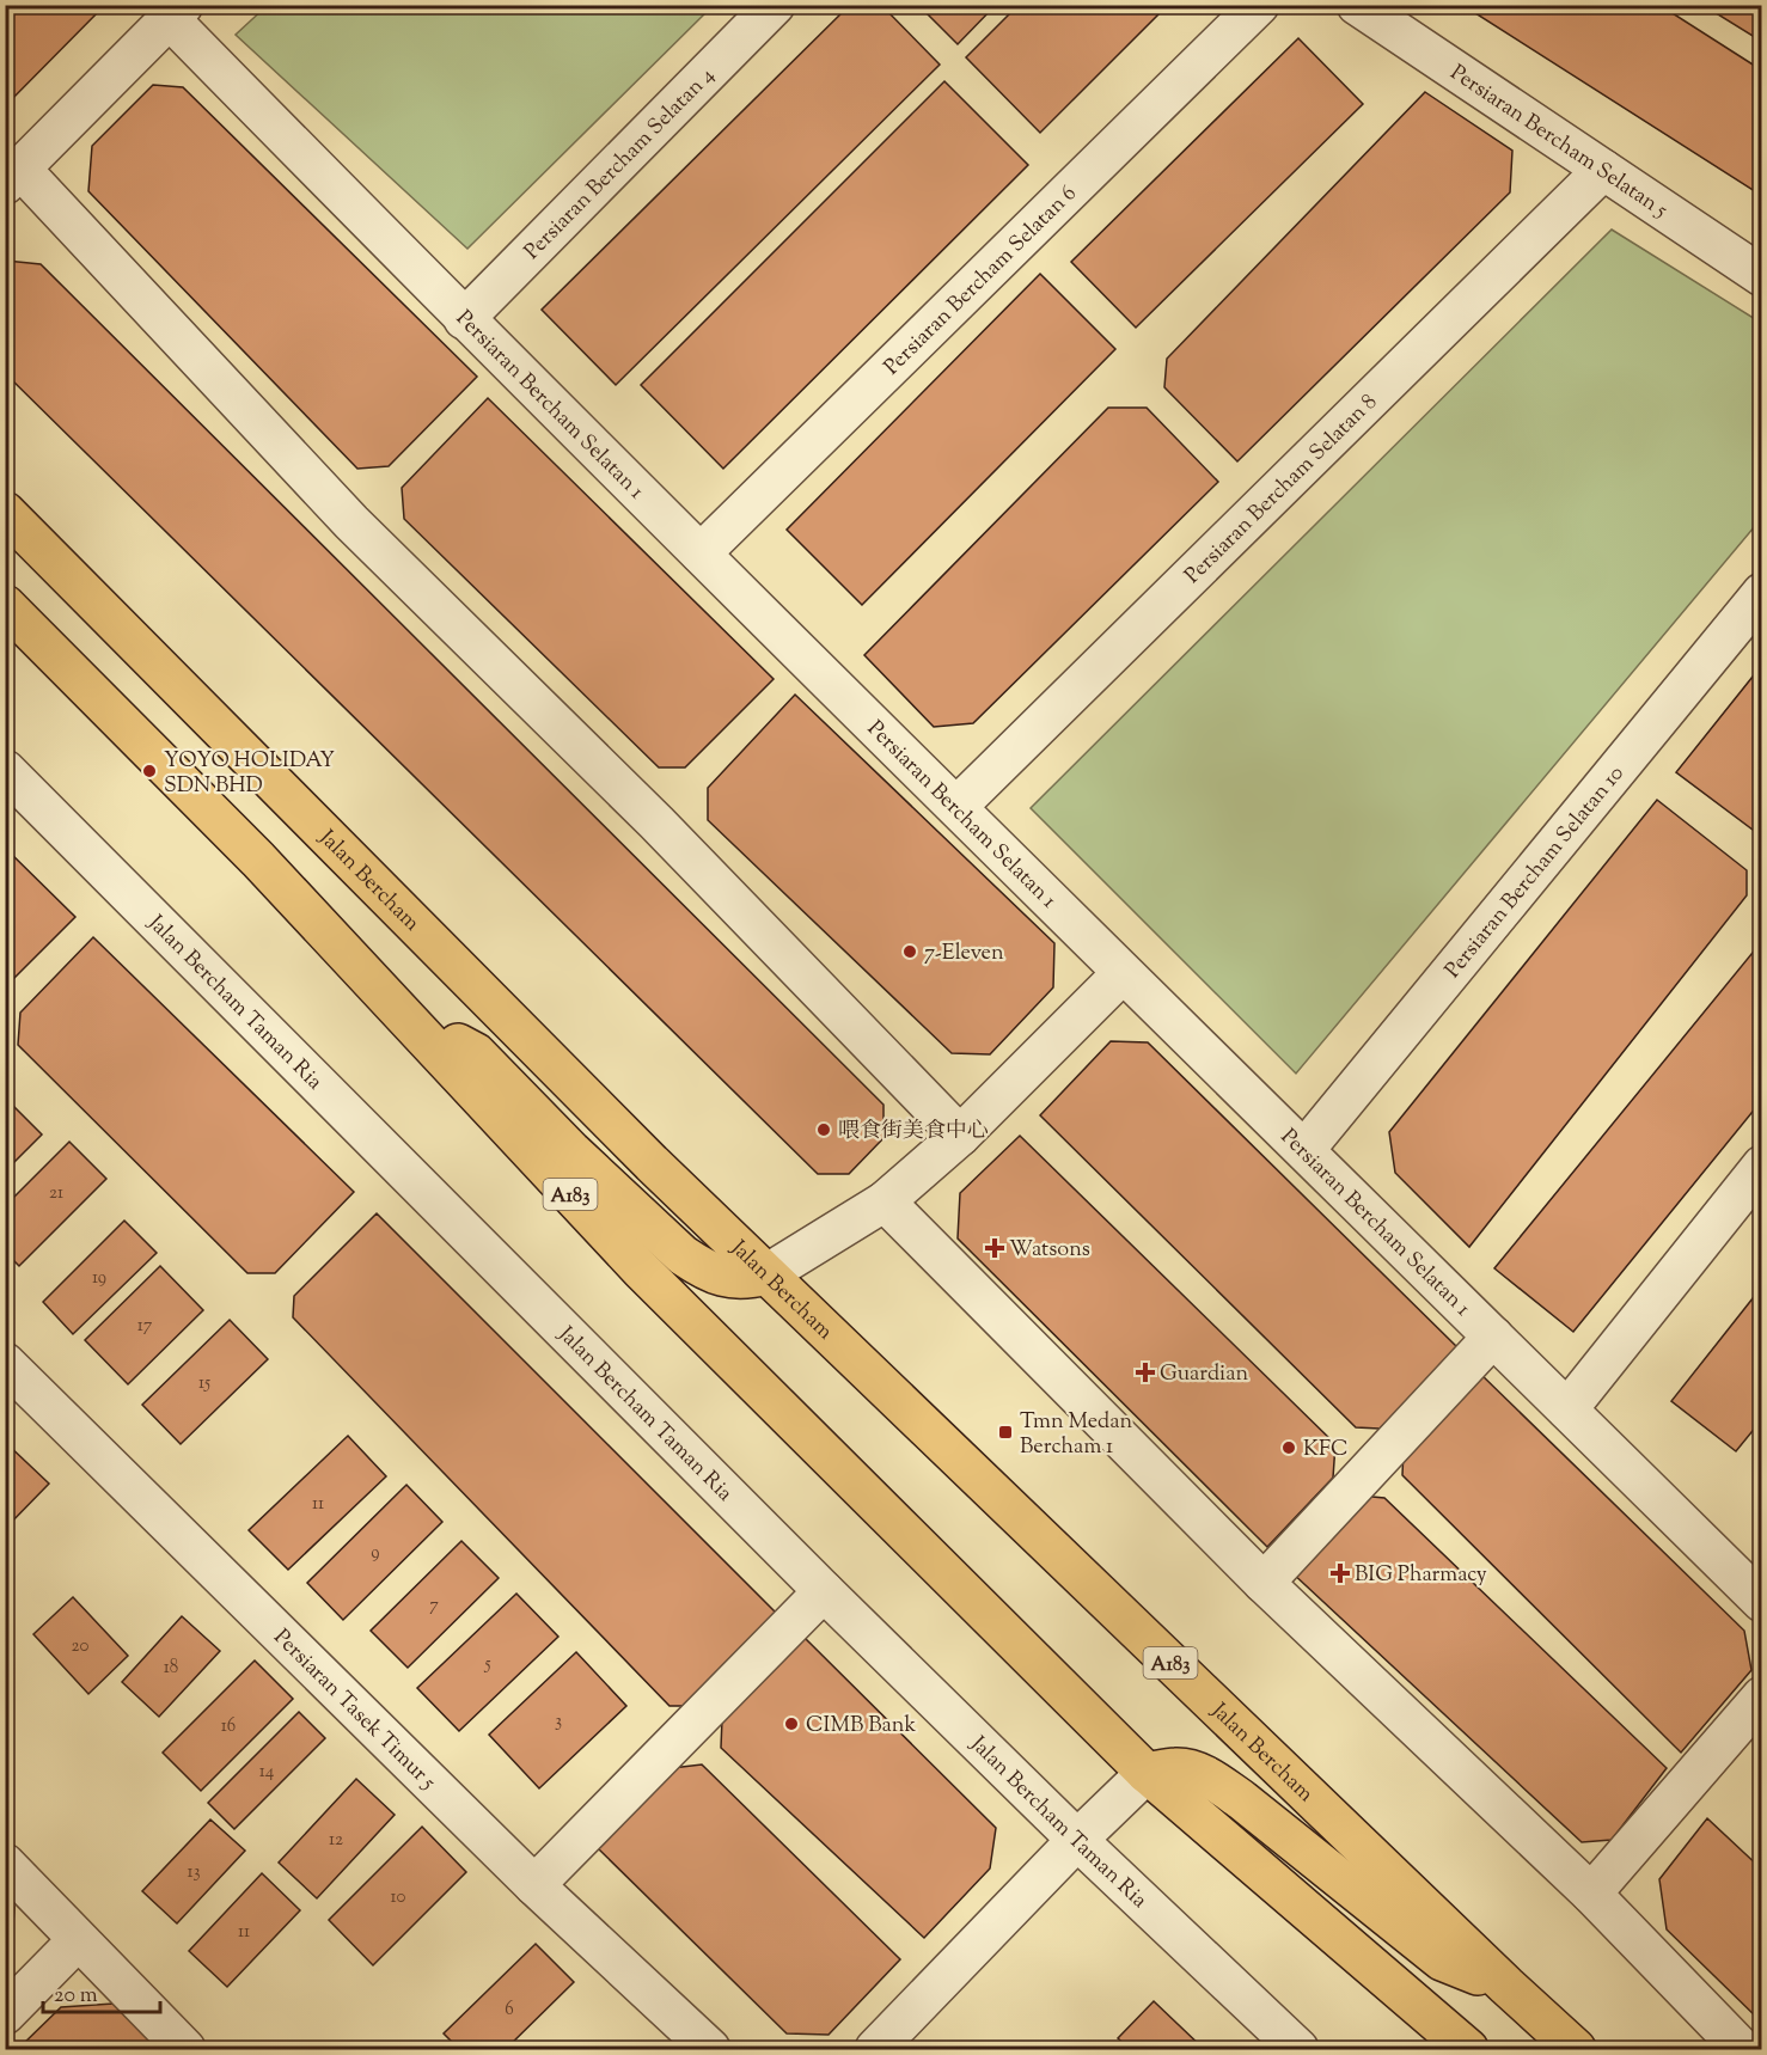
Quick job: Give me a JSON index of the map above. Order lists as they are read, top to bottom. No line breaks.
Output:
{"streets":{"main road":["Jalan Bercham","A183"],"street":["Persiaran Bercham Selatan 5","Persiaran Bercham Selatan 4","Persiaran Bercham Selatan 6","Persiaran Bercham Selatan 1","Persiaran Bercham Selatan 8","Persiaran Bercham Selatan 10","Jalan Bercham Taman Ria","Persiaran Tasek Timur 5"]},"crossings":[["Persiaran Bercham Selatan 5","Persiaran Bercham Selatan 8"],["Persiaran Bercham Selatan 4","Persiaran Bercham Selatan 1"],["Persiaran Bercham Selatan 6","Persiaran Bercham Selatan 1"],["Persiaran Bercham Selatan 1","Persiaran Bercham Selatan 8"],["Persiaran Bercham Selatan 1","Persiaran Bercham Selatan 10"]],"places":{"other":["YOYO HOLIDAY SDN BHD","7-Eleven","喂食街美食中心","KFC","CIMB Bank"],"health":["Watsons","Guardian","BIG Pharmacy"],"transit":["Tmn Medan Bercham 1"]},"house_numbers":["21","19","17","15","11","9","7","20","5","18","3","16","14","12","13","10","11","6"],"scale_bar":"20 m"}
